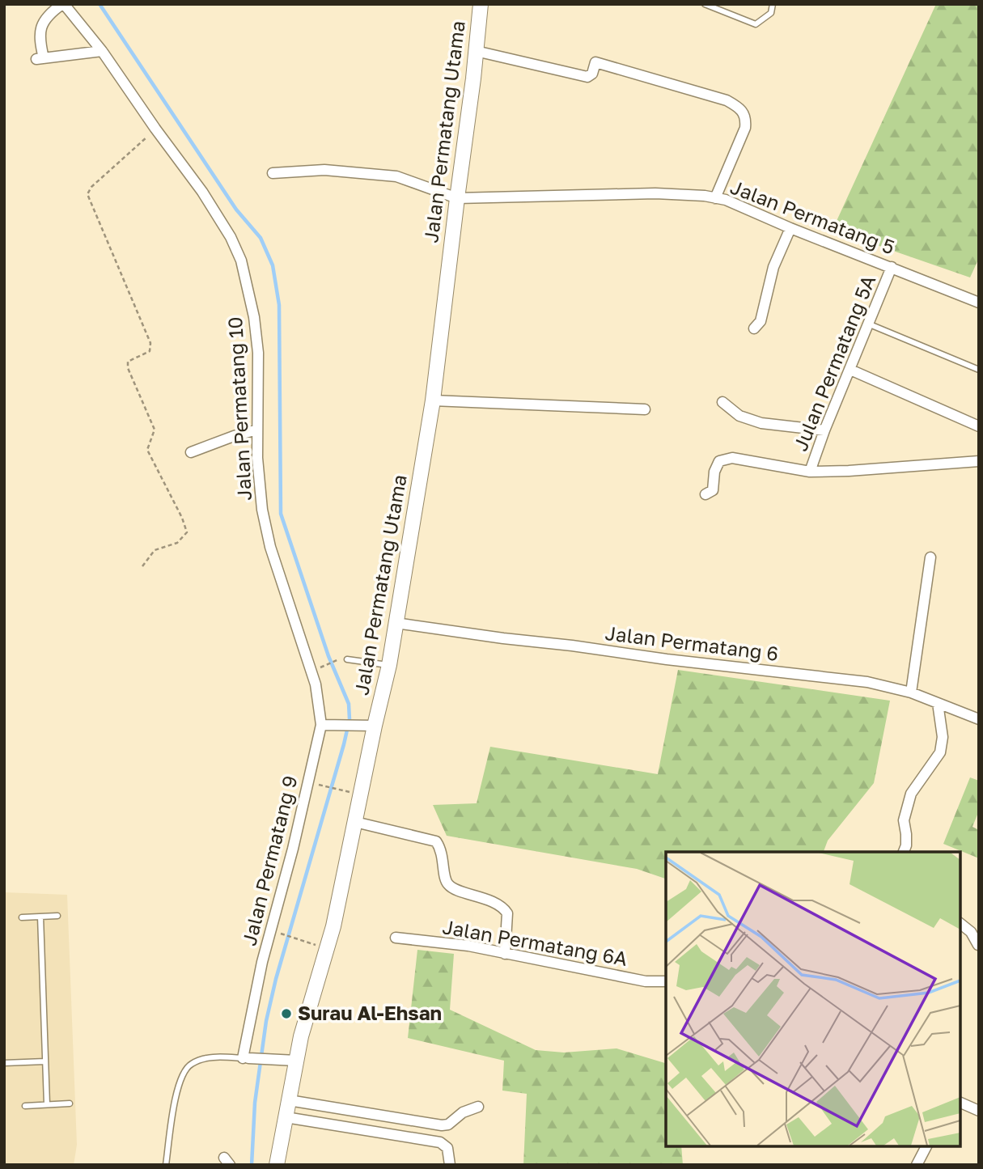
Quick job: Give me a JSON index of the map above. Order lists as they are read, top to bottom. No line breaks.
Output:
{"streets":{"street":["Jalan Permatang Utama","Jalan Permatang 5","Julan Permatang 5A","Jalan Permatang 10","Jalan Permatang 6","Jalan Permatang 9","Jalan Permatang 6A"]},"crossings":[["Jalan Permatang Utama","Jalan Permatang 5"],["Jalan Permatang Utama","Jalan Permatang 6"],["Jalan Permatang 5","Julan Permatang 5A"],["Jalan Permatang 10","Jalan Permatang 9"]],"places":["Surau Al-Ehsan"]}
